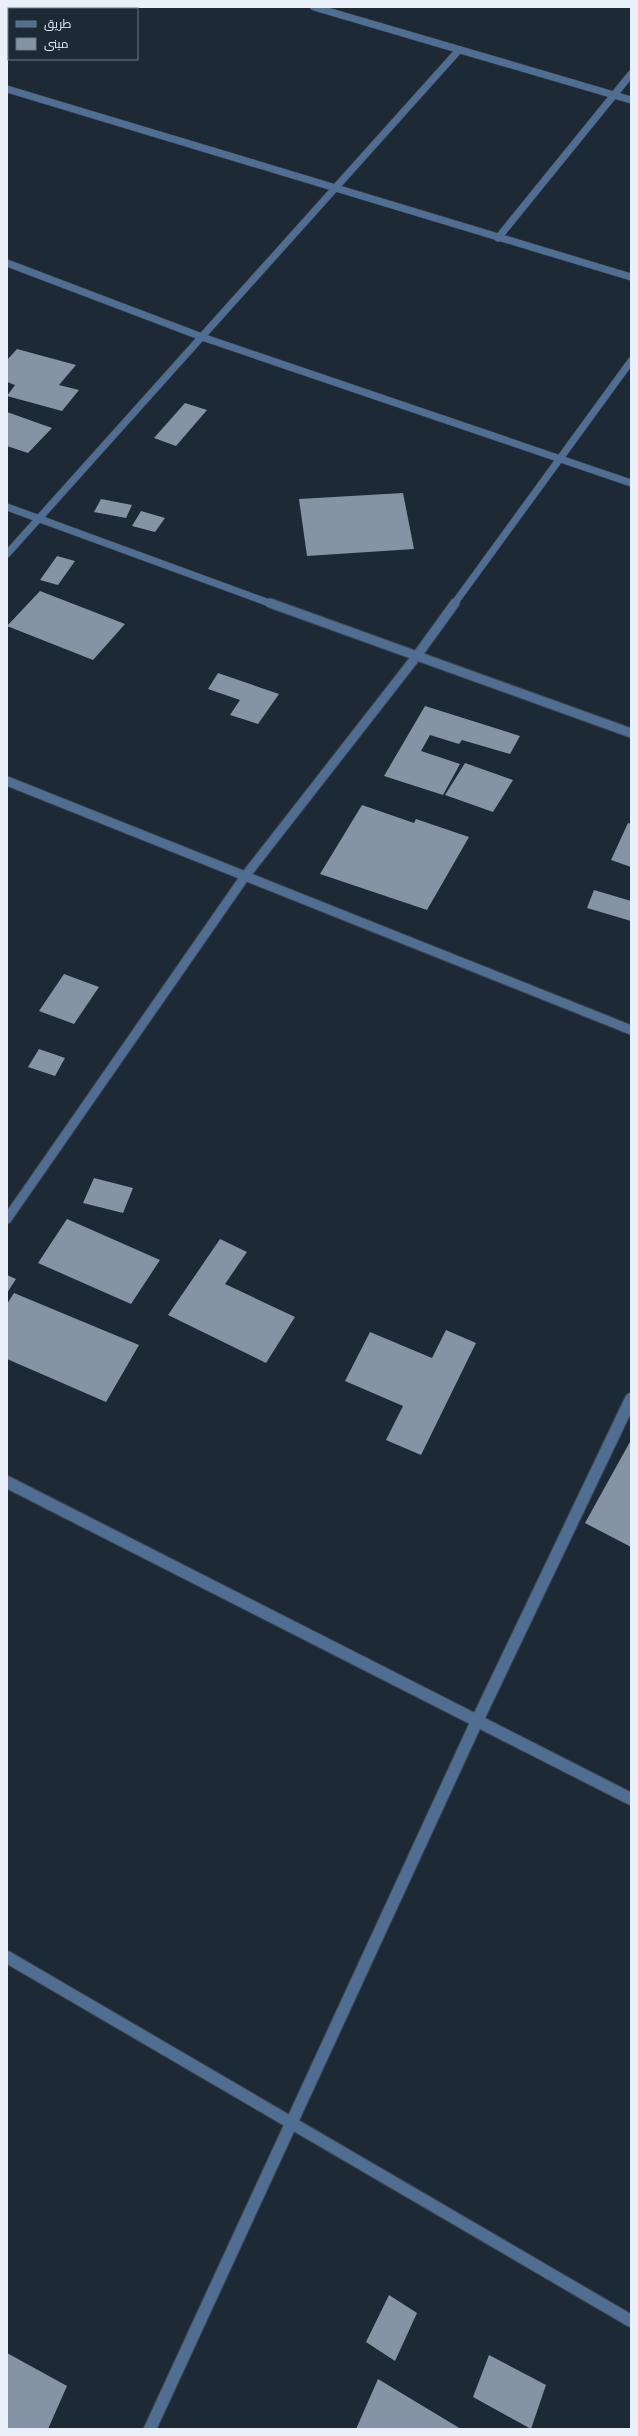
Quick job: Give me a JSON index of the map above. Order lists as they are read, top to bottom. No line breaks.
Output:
{"legend":["طريق","مبنى"]}
